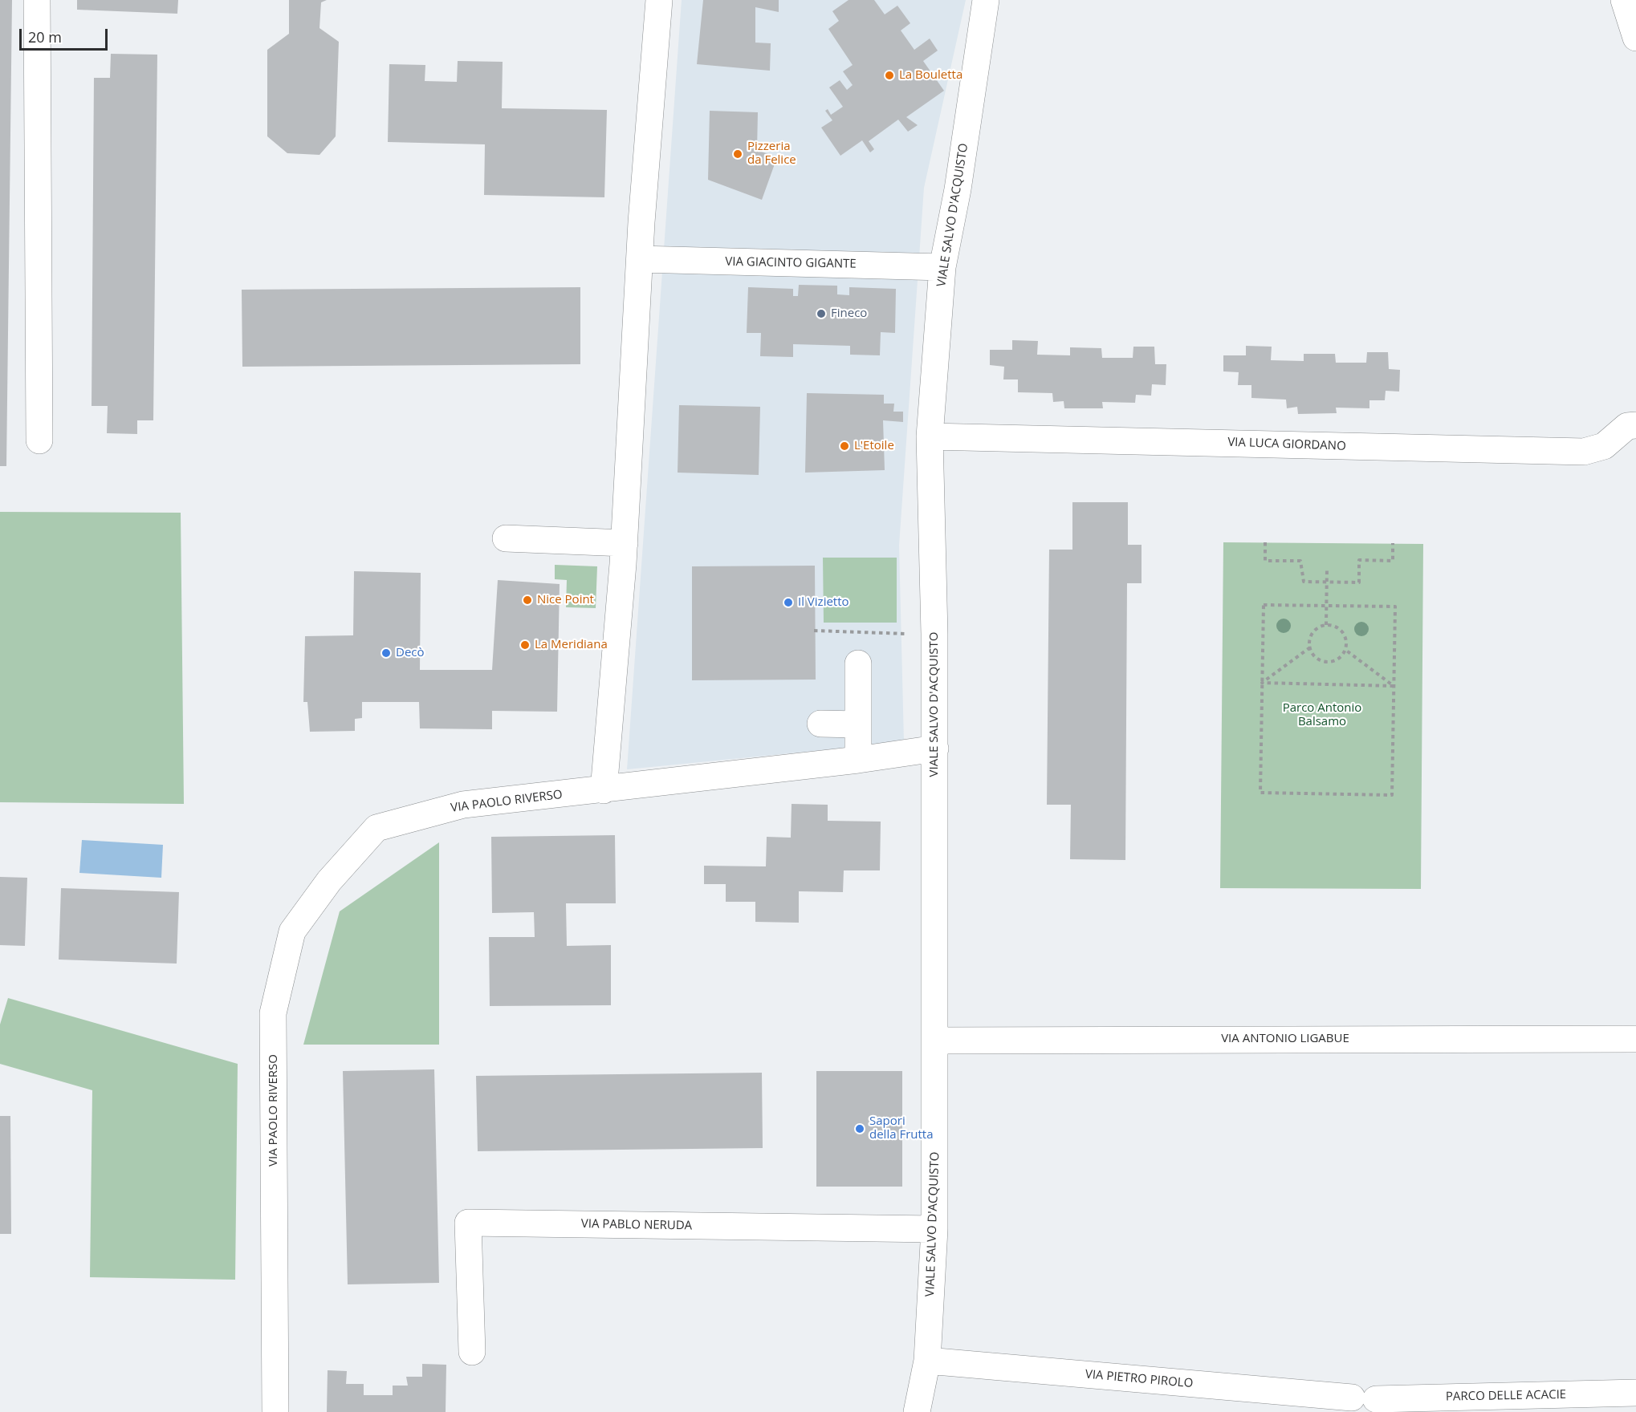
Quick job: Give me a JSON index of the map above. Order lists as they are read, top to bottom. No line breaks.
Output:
{"streets":{"street":["VIALE SALVO D'ACQUISTO","VIA GIACINTO GIGANTE","VIA LUCA GIORDANO","VIA PAOLO RIVERSO","VIA ANTONIO LIGABUE","VIA PABLO NERUDA","VIA PIETRO PIROLO","PARCO DELLE ACACIE"]},"crossings":[["VIALE SALVO D'ACQUISTO","VIA GIACINTO GIGANTE"],["VIALE SALVO D'ACQUISTO","VIA LUCA GIORDANO"],["VIALE SALVO D'ACQUISTO","VIA PAOLO RIVERSO"],["VIALE SALVO D'ACQUISTO","VIA ANTONIO LIGABUE"],["VIALE SALVO D'ACQUISTO","VIA PABLO NERUDA"],["VIALE SALVO D'ACQUISTO","VIA PIETRO PIROLO"],["VIA PIETRO PIROLO","PARCO DELLE ACACIE"]],"parks":["Parco Antonio Balsamo"],"places":["La Bouletta","Pizzeria da Felice","Fineco","L'Etoile","Nice Point","Il Vizietto","La Meridiana","Decò","Sapori della Frutta"],"scale_bar":"20 m"}
